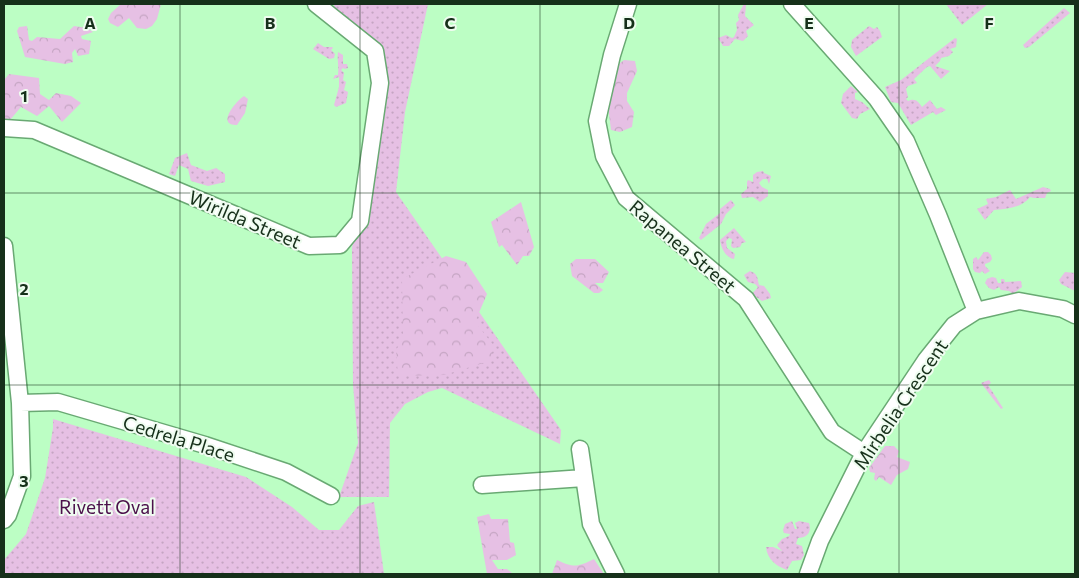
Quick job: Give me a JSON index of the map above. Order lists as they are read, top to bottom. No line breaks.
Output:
{"streets":{"street":["Wirilda Street","Rapanea Street","Mirbelia Crescent","Cedrela Place"]},"crossings":[["Rapanea Street","Mirbelia Crescent"]],"parks":["Rivett Oval"],"grid":{"columns":["A","B","C","D","E","F"],"rows":["1","2","3"]}}
